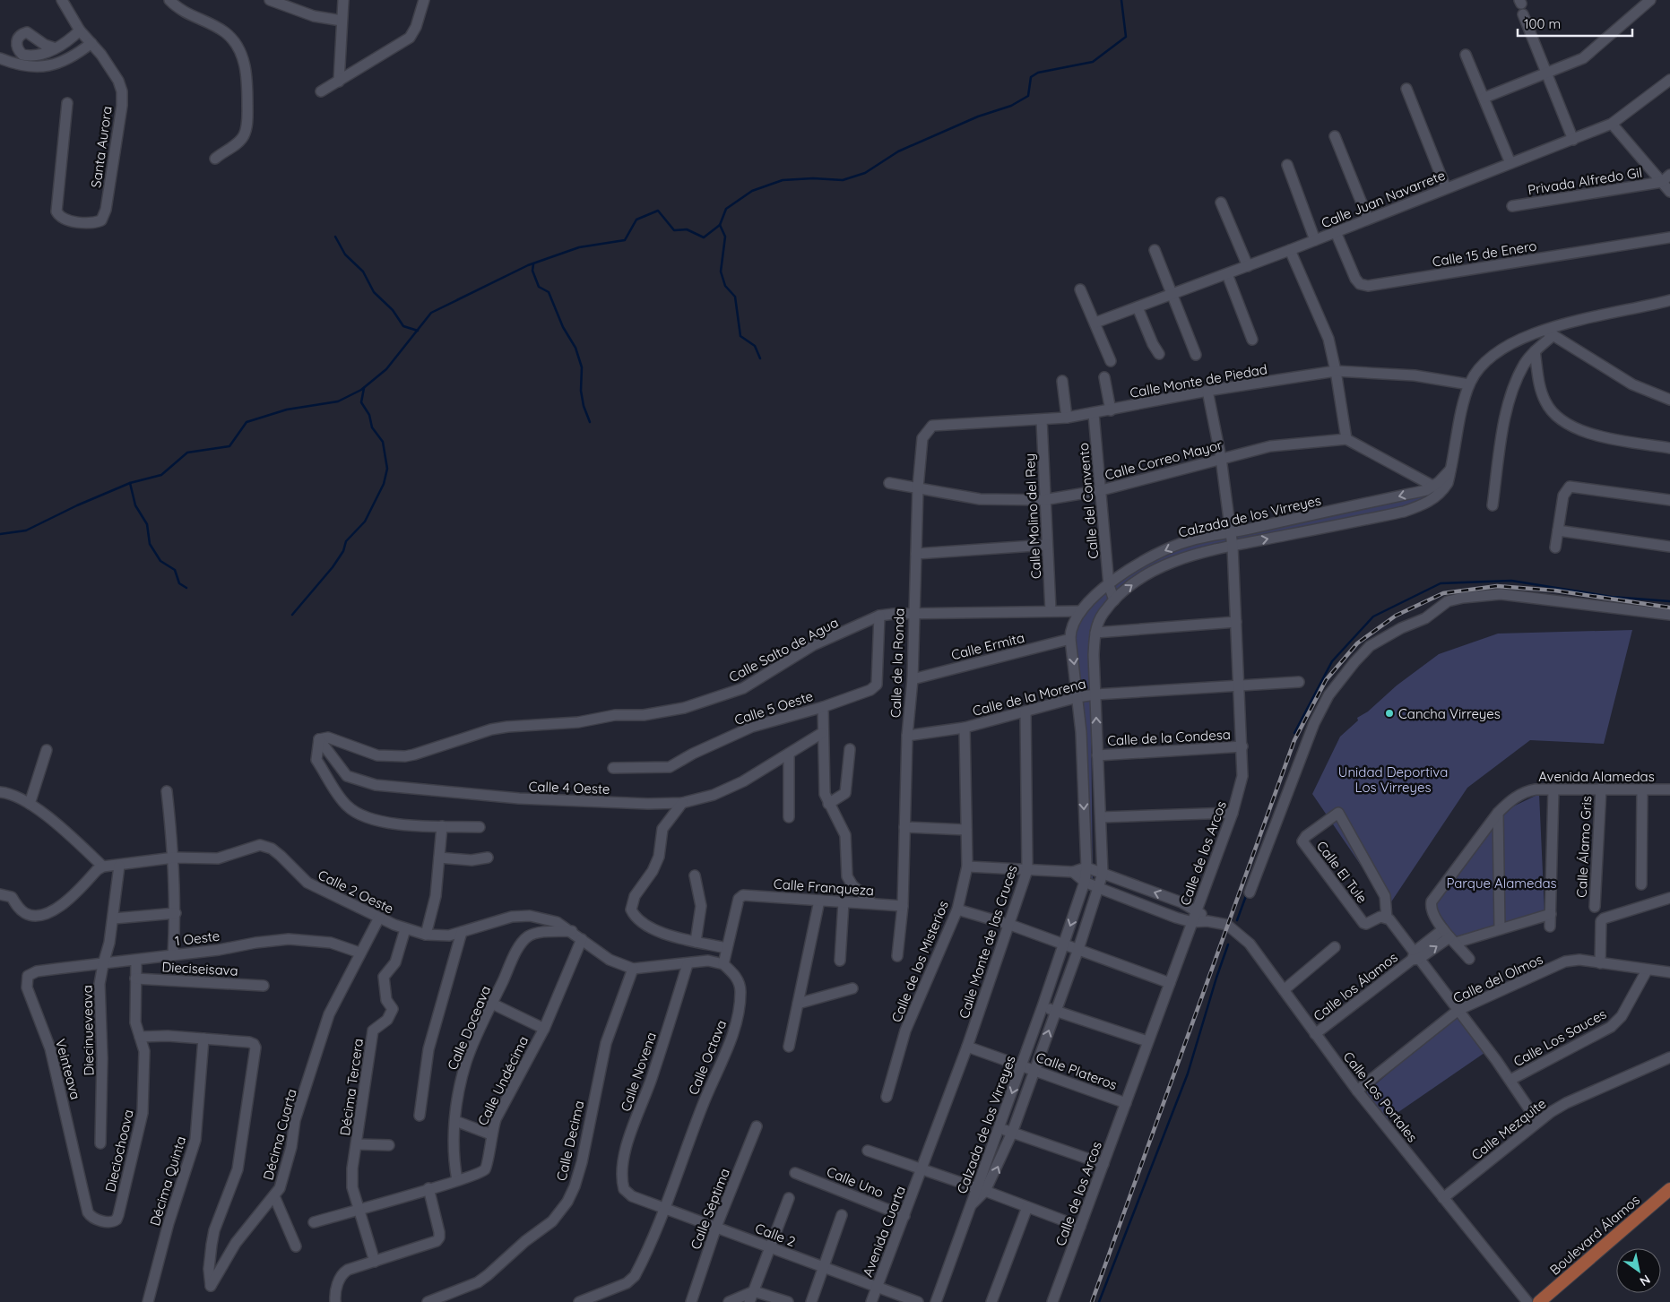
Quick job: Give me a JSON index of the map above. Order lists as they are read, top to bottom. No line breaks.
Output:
{"streets":{"main road":["Boulevard Álamos"],"street":["Santa Aurora","Privada Alfredo Gil","Calle Juan Navarrete","Calle 15 de Enero","Calle Monte de Piedad","Calle Correo Mayor","Calle del Convento","Calle Molino del Rey","Calzada de los Virreyes","Calle Ermita","Calle Salto de Agua","Calle de la Ronda","Calle de la Morena","Calle 5 Oeste","Calle de la Condesa","Avenida Alamedas","Calle 4 Oeste","Calle Álamo Gris","Calle de los Arcos","Calle El Tule","Calle Franqueza","Calle 2 Oeste","1 Oeste","Calle Monte de las Cruces","Calle de los Misterios","Dieciseisava","Calle del Olmos","Calle los Álamos","Calle Doceava","Diecinueveava","Calle Los Sauces","Calle Octava","Veinteava","Calle Plateros","Calle Novena","Calle Undécima","Décima Tercera","Calle Los Portales","Calle Mezquite","Décima Cuarta","Calle Decima","Dieciochoava","Décima Quinta","Calle Uno","Calle Séptima","Avenida Cuarta","Calle 2"]},"crossings":[["Calle Juan Navarrete","Calle 15 de Enero"],["Calle Monte de Piedad","Calle del Convento"],["Calle Monte de Piedad","Calle Molino del Rey"],["Calle Monte de Piedad","Calzada de los Virreyes"],["Calle Monte de Piedad","Calle de la Ronda"],["Calle Monte de Piedad","Calle de los Arcos"],["Calle Correo Mayor","Calle del Convento"],["Calle Correo Mayor","Calle Molino del Rey"],["Calle Correo Mayor","Calle de la Ronda"],["Calle Correo Mayor","Calle de los Arcos"],["Calle del Convento","Calzada de los Virreyes"],["Calle Molino del Rey","Calle Salto de Agua"],["Calzada de los Virreyes","Calle Ermita"],["Calzada de los Virreyes","Calle Salto de Agua"],["Calzada de los Virreyes","Calle de la Morena"],["Calzada de los Virreyes","Calle de la Condesa"],["Calzada de los Virreyes","Calle de los Arcos"],["Calzada de los Virreyes","Calle Plateros"],["Calzada de los Virreyes","Calle Los Portales"],["Calle Ermita","Calle de la Ronda"],["Calle Salto de Agua","Calle de la Ronda"],["Calle Salto de Agua","Calle 5 Oeste"],["Calle Salto de Agua","Calle 4 Oeste"],["Calle de la Ronda","Calle de la Morena"],["Calle de la Ronda","Calle Franqueza"],["Calle de la Morena","Calle de los Arcos"],["Calle de la Morena","Calle Monte de las Cruces"],["Calle de la Morena","Calle de los Misterios"],["Calle de la Condesa","Calle de los Arcos"],["Avenida Alamedas","Calle Álamo Gris"],["Avenida Alamedas","Calle los Álamos"],["Calle de los Arcos","Calle Plateros"],["Calle de los Arcos","Calle Los Portales"],["Calle 2 Oeste","Calle Doceava"],["Calle 2 Oeste","Diecinueveava"],["Calle 2 Oeste","Calle Octava"],["Calle 2 Oeste","Calle Novena"],["Calle 2 Oeste","Calle Undécima"],["Calle 2 Oeste","Décima Tercera"],["Calle 2 Oeste","Décima Cuarta"],["Calle 2 Oeste","Calle Decima"],["1 Oeste","Diecinueveava"],["1 Oeste","Veinteava"],["1 Oeste","Décima Cuarta"],["1 Oeste","Dieciochoava"],["Calle Monte de las Cruces","Calle Plateros"],["Calle Monte de las Cruces","Avenida Cuarta"],["Dieciseisava","Dieciochoava"],["Calle del Olmos","Calle Los Sauces"],["Calle del Olmos","Calle Los Portales"],["Calle los Álamos","Calle Los Portales"],["Calle Doceava","Calle Undécima"],["Calle Octava","Calle 2"],["Veinteava","Dieciochoava"],["Calle Novena","Calle 2"],["Calle Undécima","Décima Tercera"],["Calle Los Portales","Calle Mezquite"],["Décima Cuarta","Dieciochoava"],["Décima Cuarta","Décima Quinta"],["Calle Uno","Avenida Cuarta"],["Calle Séptima","Calle 2"],["Avenida Cuarta","Calle 2"]],"parks":["Unidad Deportiva Los Virreyes","Parque Alamedas"],"places":["Cancha Virreyes"],"scale_bar":"100 m","north":"bottom right"}
